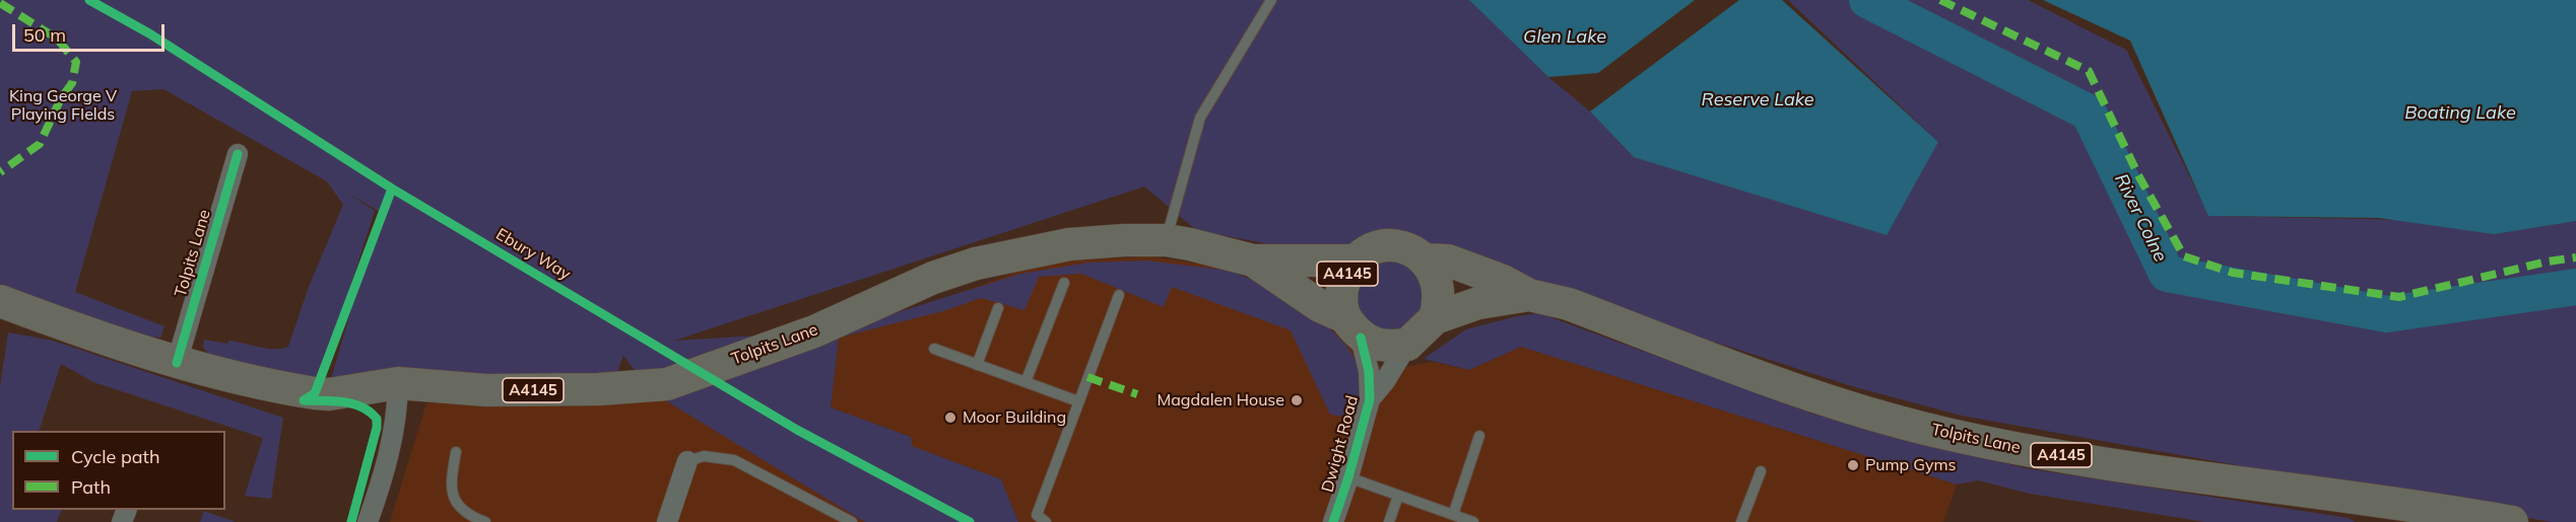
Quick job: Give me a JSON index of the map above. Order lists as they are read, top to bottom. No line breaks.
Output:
{"streets":{"main road":["Tolpits Lane","A4145"],"street":["Dwight Road"],"cycle path":["Ebury Way"]},"crossings":[["Tolpits Lane","A4145"],["Tolpits Lane","Dwight Road"],["A4145","Dwight Road"]],"water":["Glen Lake","Reserve Lake","Boating Lake","River Colne"],"parks":["King George V Playing FIelds"],"places":["Magdalen House","Moor Building","Pump Gyms"],"legend":["Cycle path","Path"],"scale_bar":"50 m"}
